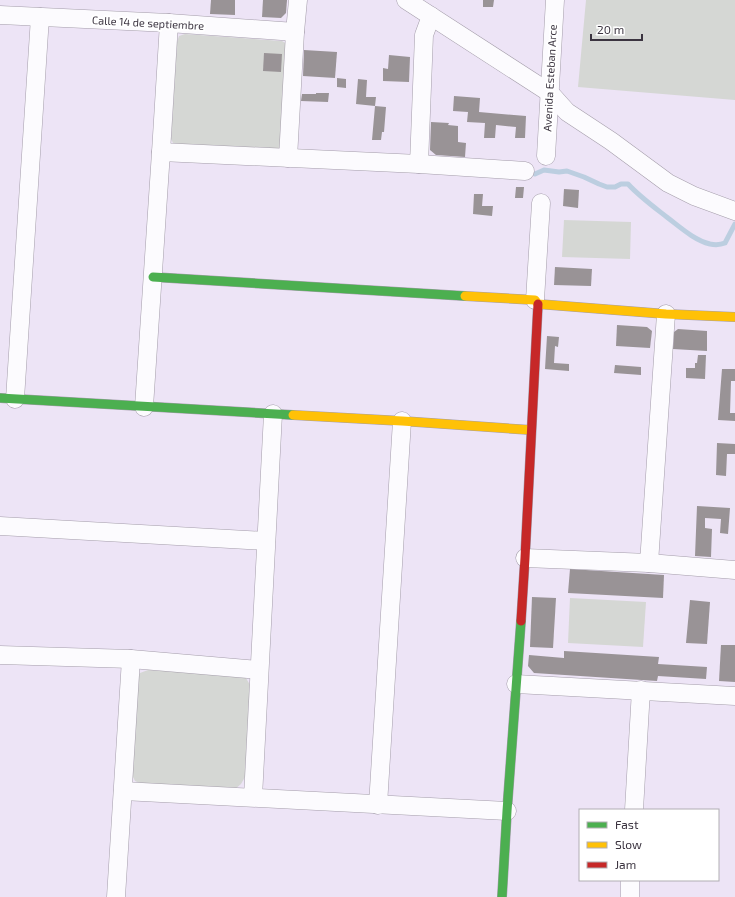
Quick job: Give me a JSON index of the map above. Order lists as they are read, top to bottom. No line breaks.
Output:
{"streets":{"street":["Calle 14 de septiembre","Avenida Esteban Arce"]},"legend":["Fast","Slow","Jam"],"scale_bar":"20 m"}
